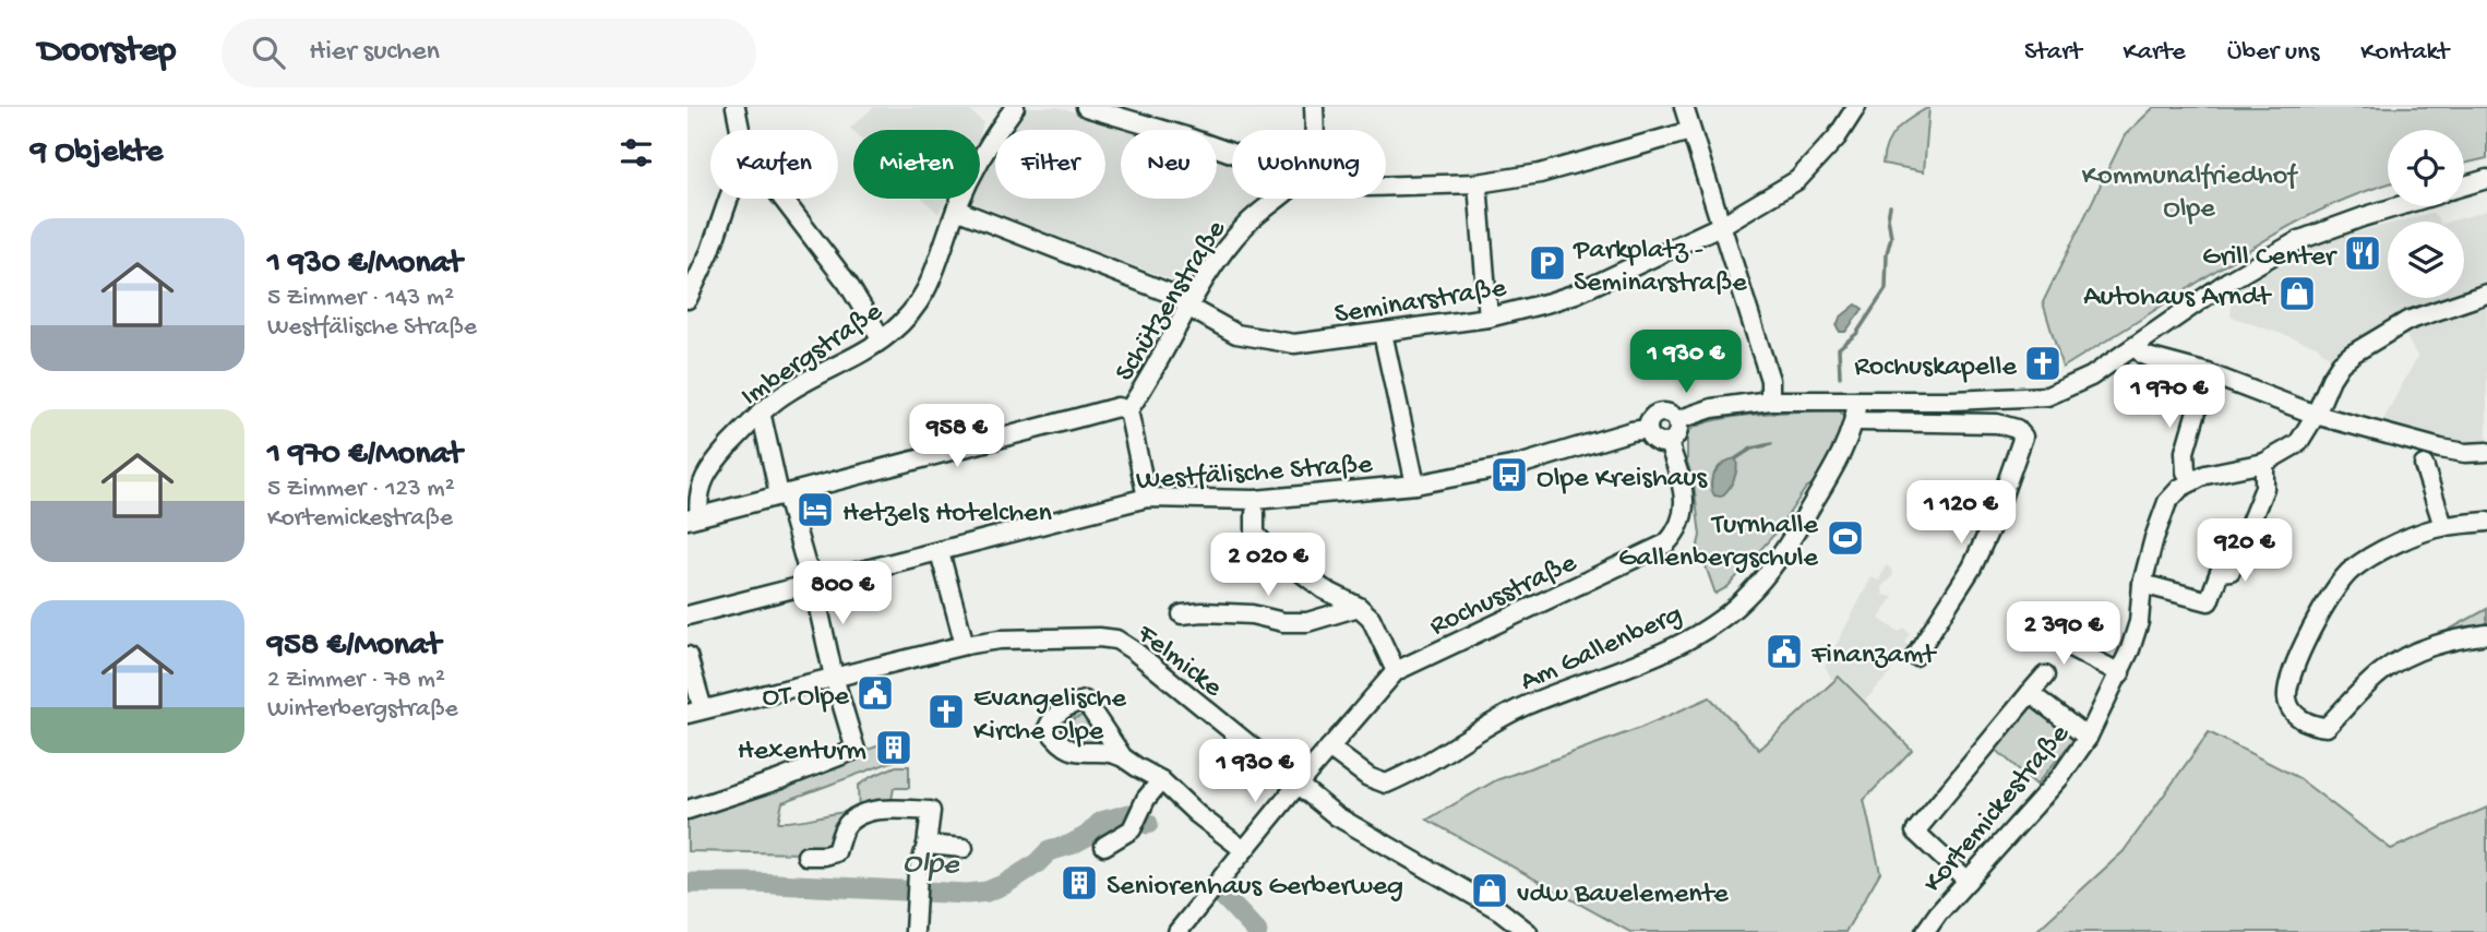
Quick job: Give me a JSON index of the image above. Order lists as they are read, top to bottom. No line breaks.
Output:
{"streets":{"street":["Seminarstraße","Schützenstraße","Imbergstraße","Westfälische Straße","Rochusstraße","Am Gallenberg","Felmicke","Kortemickestraße"]},"crossings":[["Seminarstraße","Schützenstraße"],["Seminarstraße","Imbergstraße"],["Schützenstraße","Westfälische Straße"],["Westfälische Straße","Rochusstraße"],["Rochusstraße","Am Gallenberg"],["Rochusstraße","Felmicke"]],"water":["Olpe"],"parks":["Kommunalfriedhof Olpe"],"places":{"restaurant":["Grill Center"],"parking":["Parkplatz - Seminarstraße"],"shop":["Autohaus Arndt","vdw Bauelemente"],"church":["Rochuskapelle","Evangelische Kirche Olpe"],"bus stop":["Olpe Kreishaus"],"hotel":["Hetzels Hotelchen"],"sports":["Turnhalle Gallenbergschule"],"public building":["Finanzamt","OT Olpe"],"building":["Hexenturm","Seniorenhaus Gerberweg"]},"page":{"header":"Doorstep","search":"Hier suchen","nav":["Start","Karte","Über uns","Kontakt"],"heading":"9 Objekte","chip":["Kaufen","Mieten","Filter","Neu","Wohnung"],"list":[{"name":"1 930 €/Monat","note":"5 Zimmer · 143 m² · Westfälische Straße"},{"name":"1 970 €/Monat","note":"5 Zimmer · 123 m² · Kortemickestraße"},{"name":"958 €/Monat","note":"2 Zimmer · 78 m² · Winterbergstraße"}],"price":["1 930 €","1 970 €","958 €","1 120 €","920 €","2 020 €","800 €","2 390 €","1 930 €"]}}
